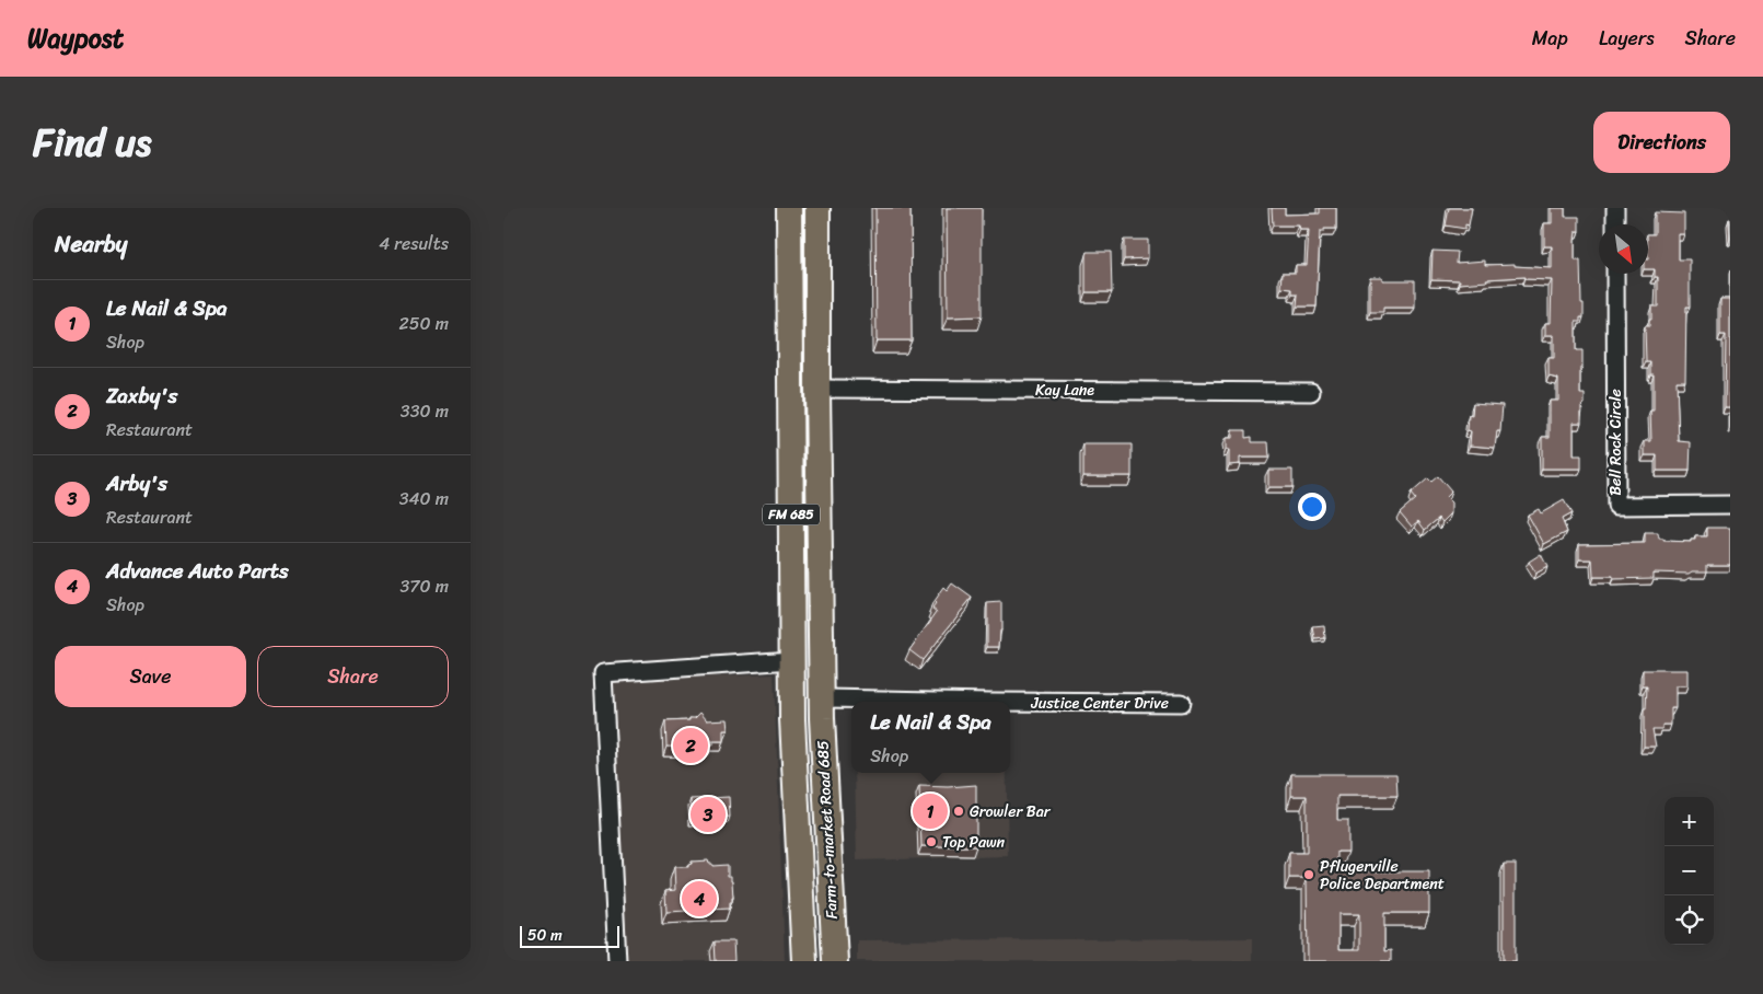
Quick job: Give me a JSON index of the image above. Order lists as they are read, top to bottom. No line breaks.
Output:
{"streets":{"main road":["FM 685","Farm-to-market Road 685"],"street":["Kay Lane","Bell Rock Circle","Justice Center Drive"]},"crossings":[["Kay Lane","FM 685"],["FM 685","Justice Center Drive"],["FM 685","Farm-to-market Road 685"],["Justice Center Drive","Farm-to-market Road 685"]],"places":["Growler Bar","Top Pawn","Pflugerville Police Department"],"scale_bar":"50 m","north":"bottom right","page":{"header":"Waypost","nav":["Map","Layers","Share"],"title":"Find us","buttons":["Directions",["Save","Share"]],"heading":["Nearby","4 results"],"list":[{"mark":"1","name":"Le Nail & Spa","note":"Shop","value":"250 m"},{"mark":"2","name":"Zaxby's","note":"Restaurant","value":"330 m"},{"mark":"3","name":"Arby's","note":"Restaurant","value":"340 m"},{"mark":"4","name":"Advance Auto Parts","note":"Shop","value":"370 m"}],"popup":["Le Nail & Spa","Shop"],"pins":["2","1","3","4"],"map_buttons":["+","−"],"scale":"50 m"}}
